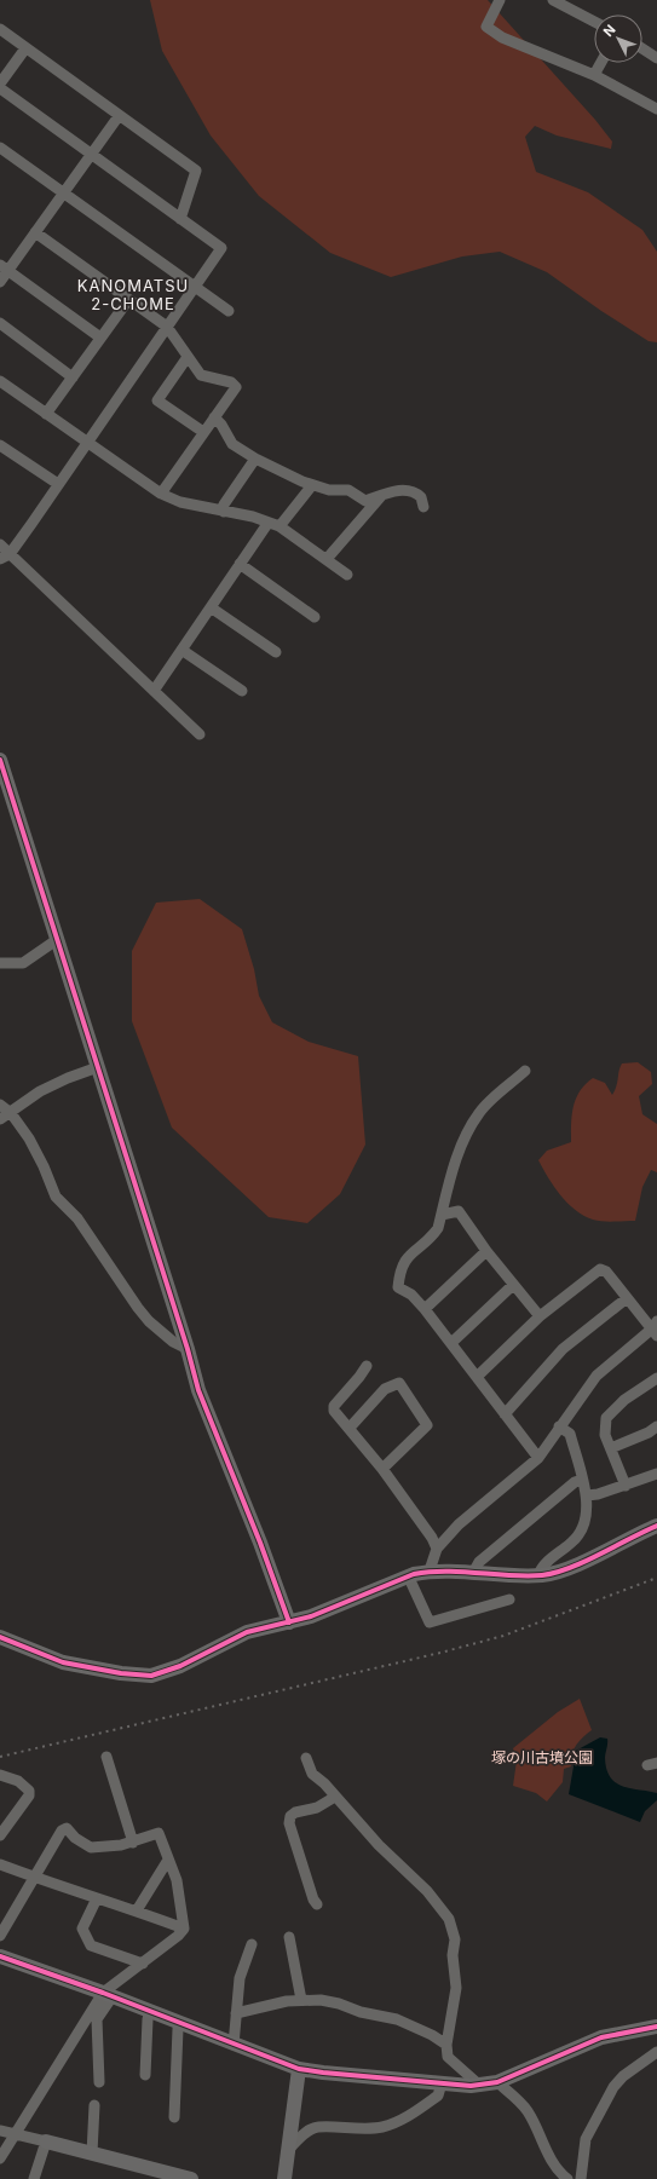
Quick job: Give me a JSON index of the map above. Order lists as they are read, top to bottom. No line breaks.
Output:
{"districts":["KANOMATSU 2-CHOME"],"parks":["塚の川古墳公園"],"north":"top left"}
